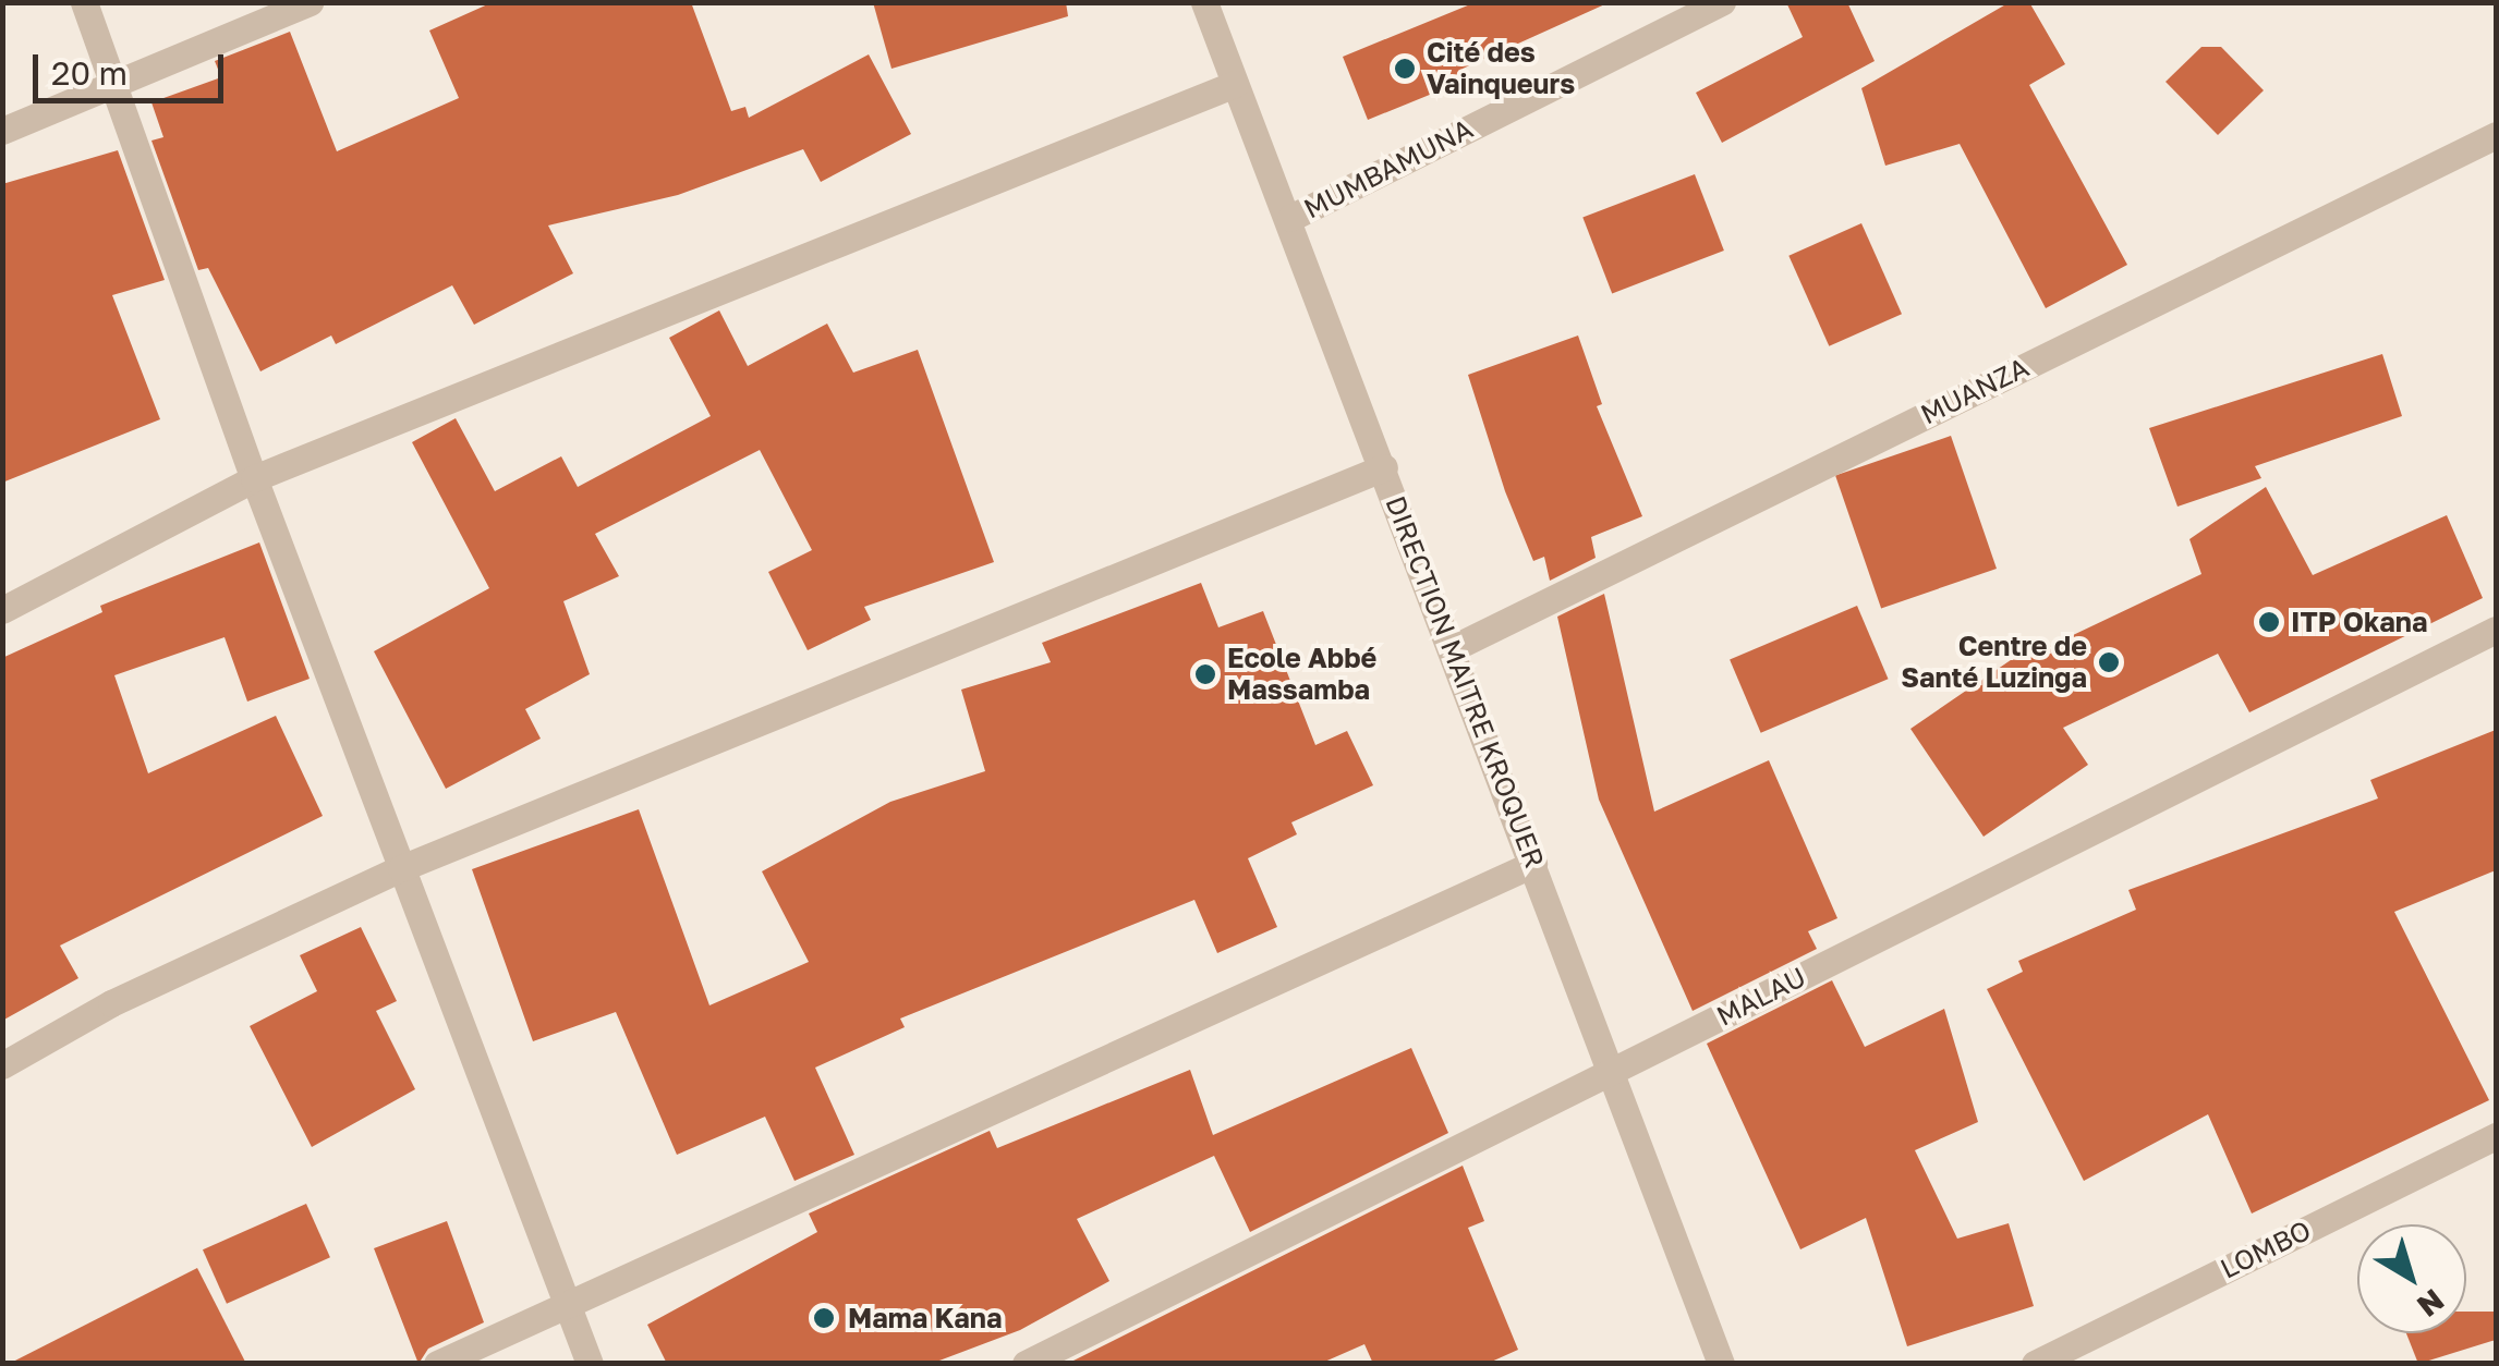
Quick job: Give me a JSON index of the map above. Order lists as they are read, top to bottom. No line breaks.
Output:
{"streets":{"street":["MUMBAMUNA","MUANZA","DIRECTION MAITRE KROQUER","MALAU","LOMBO"]},"crossings":[["MUMBAMUNA","DIRECTION MAITRE KROQUER"],["MUANZA","DIRECTION MAITRE KROQUER"],["DIRECTION MAITRE KROQUER","MALAU"]],"places":["Cité des Vainqueurs","ITP Okana","Centre de Santé Luzinga","Ecole Abbé Massamba","Mama Kana"],"scale_bar":"20 m","north":"bottom right"}
